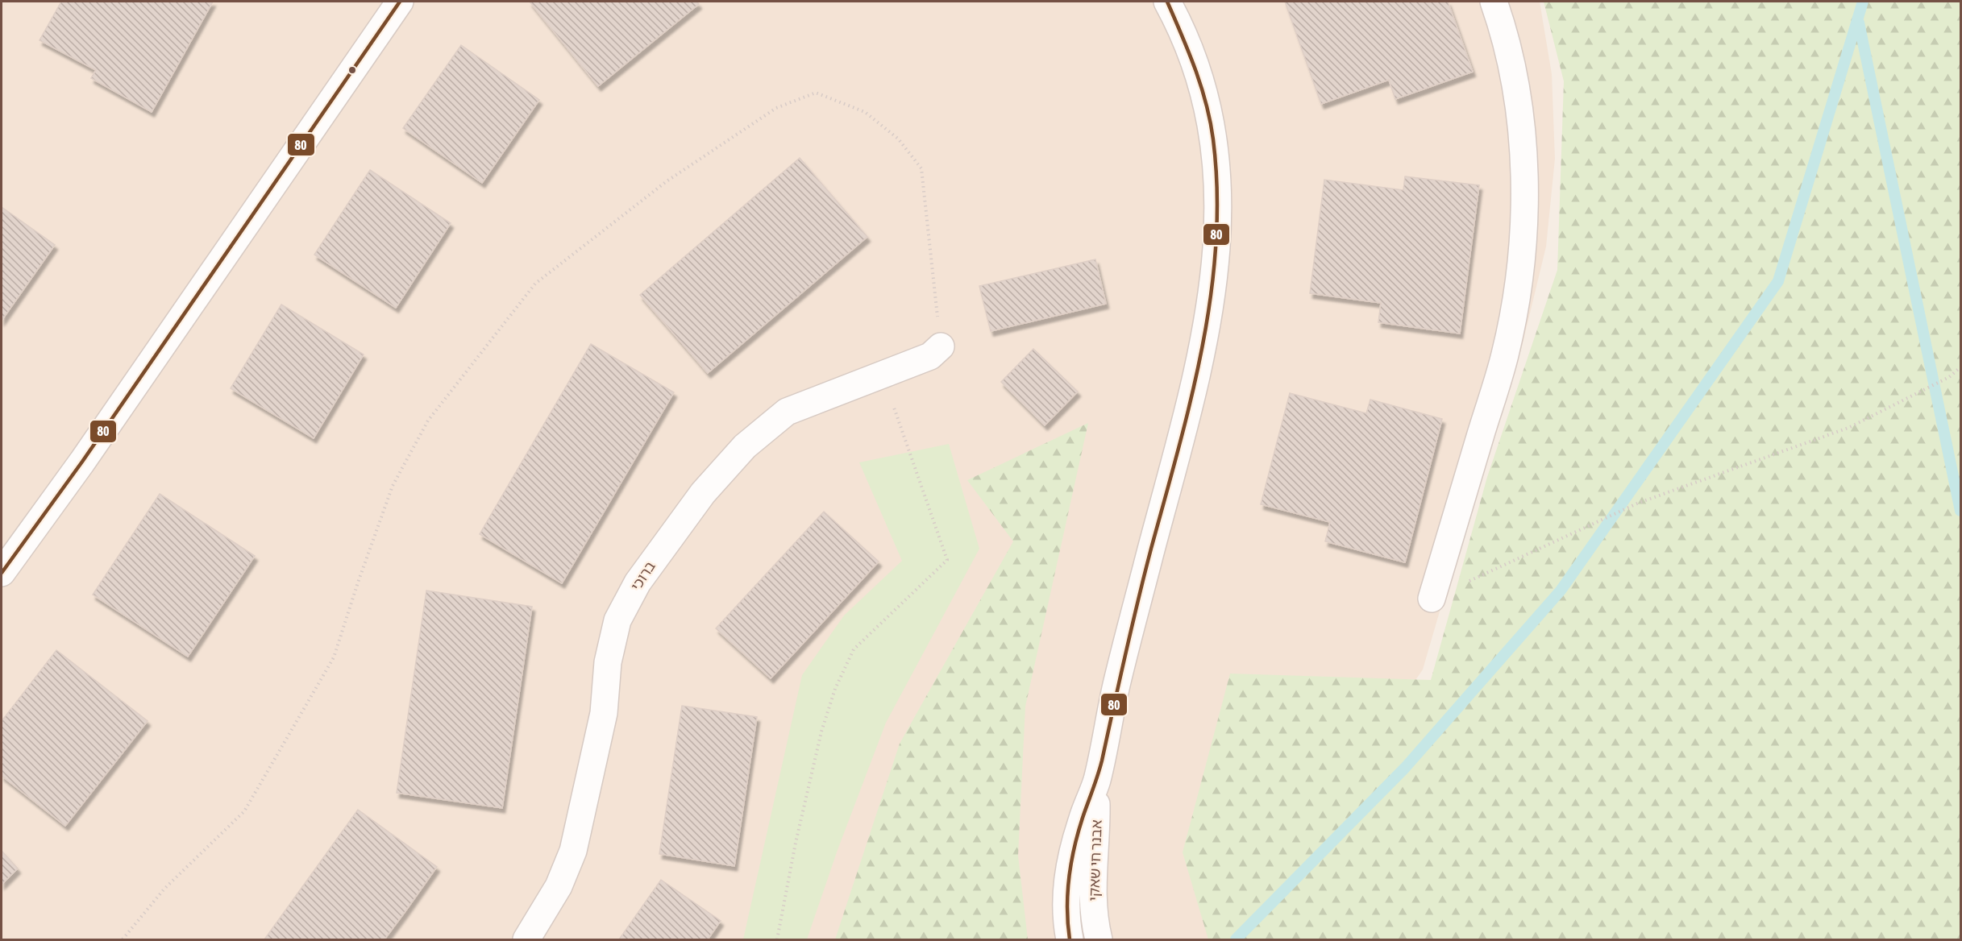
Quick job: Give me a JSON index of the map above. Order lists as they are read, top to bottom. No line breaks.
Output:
{"streets":{"street":["ברוכי","אבנר חי שאקי"]},"lines":["transit line 80"]}
